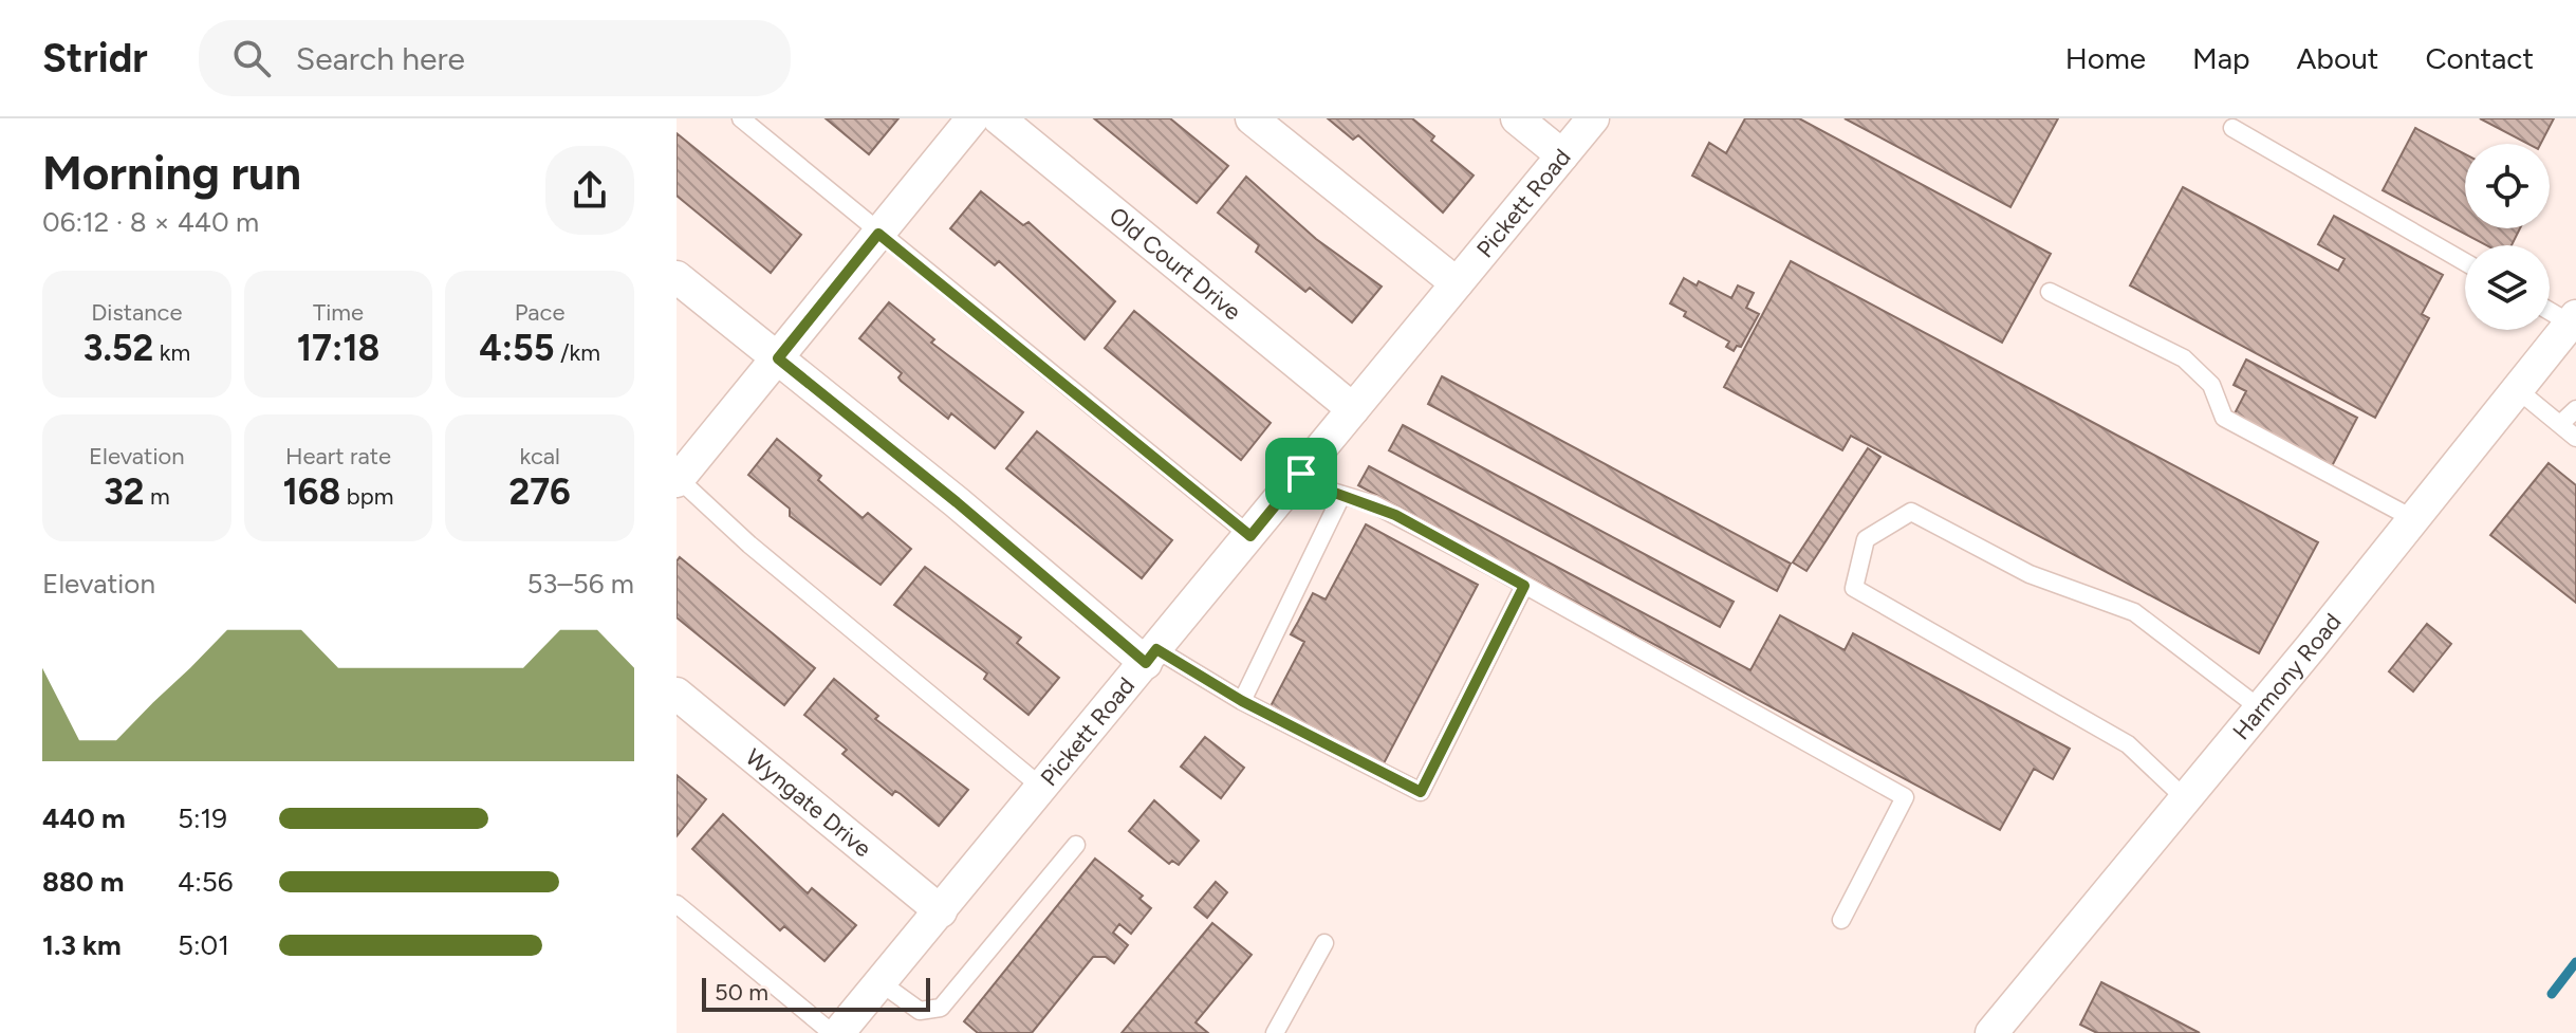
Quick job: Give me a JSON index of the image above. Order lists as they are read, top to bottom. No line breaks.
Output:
{"streets":{"street":["Pickett Road","Old Court Drive","Harmony Road","Wyngate Drive"]},"crossings":[["Pickett Road","Old Court Drive"],["Pickett Road","Wyngate Drive"]],"scale_bar":"50 m","page":{"header":"Stridr","search":"Search here","nav":["Home","Map","About","Contact"],"heading":["Morning run","06:12 · 8 × 440 m"],"stats":[["Distance","3.52 km"],["Time","17:18"],["Pace","4:55 /km"],["Elevation","32 m"],["Heart rate","168 bpm"],["kcal","276"]],"chart":["Elevation","53–56 m"],"list":[{"name":"440 m","note":"5:19"},{"name":"880 m","note":"4:56"},{"name":"1.3 km","note":"5:01"}],"scale":"50 m"}}
